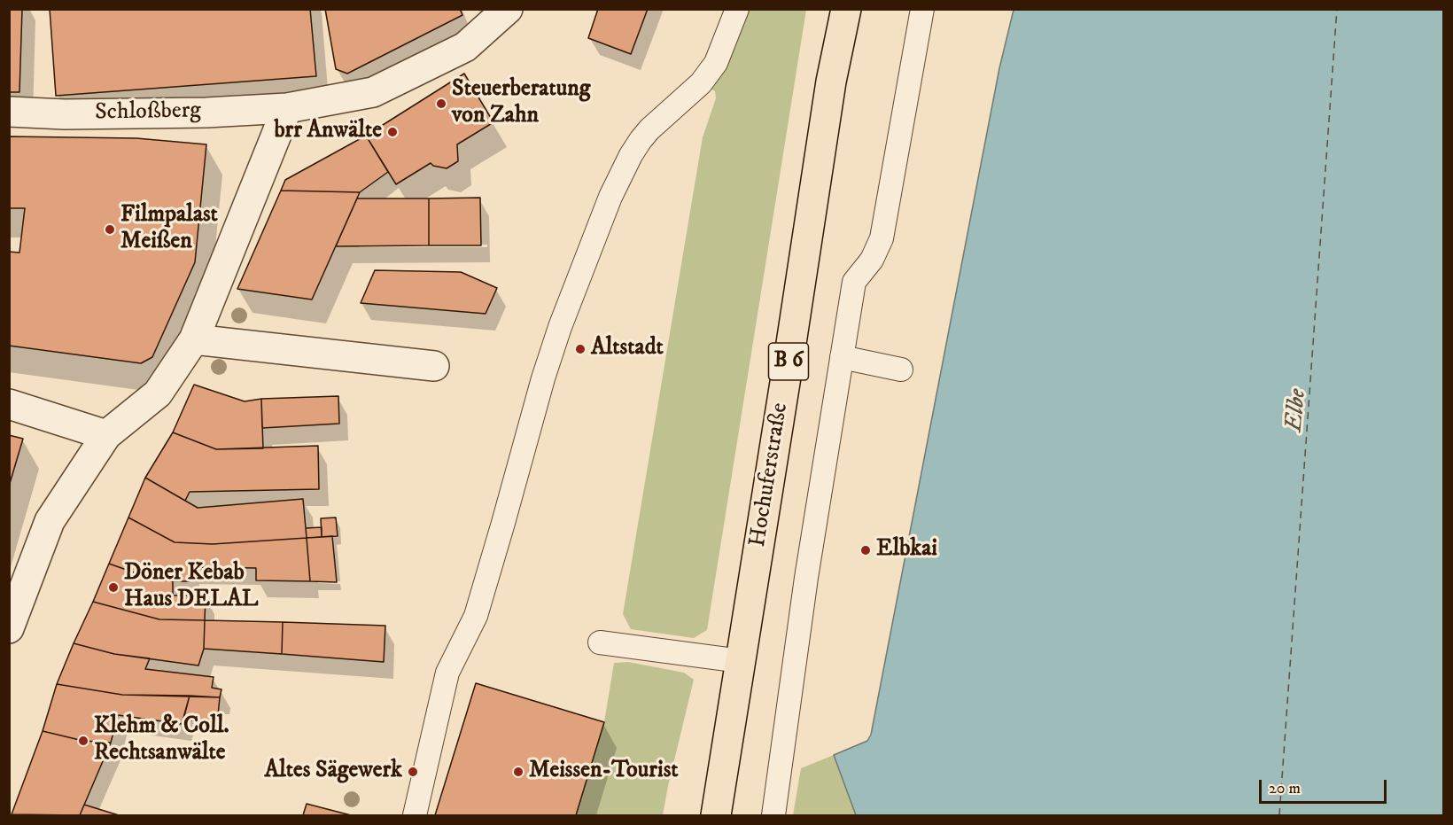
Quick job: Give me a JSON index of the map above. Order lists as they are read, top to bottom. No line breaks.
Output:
{"streets":{"main road":["B 6","Hochuferstraße"],"street":["Schloßberg"]},"water":["Elbe"],"places":["Steuerberatung von Zahn","brr Anwälte","Filmpalast Meißen","Altstadt","Elbkai","Döner Kebab Haus DELAL","Klehm & Coll. Rechtsanwälte","Altes Sägewerk","Meissen-Tourist"],"scale_bar":"20 m"}
